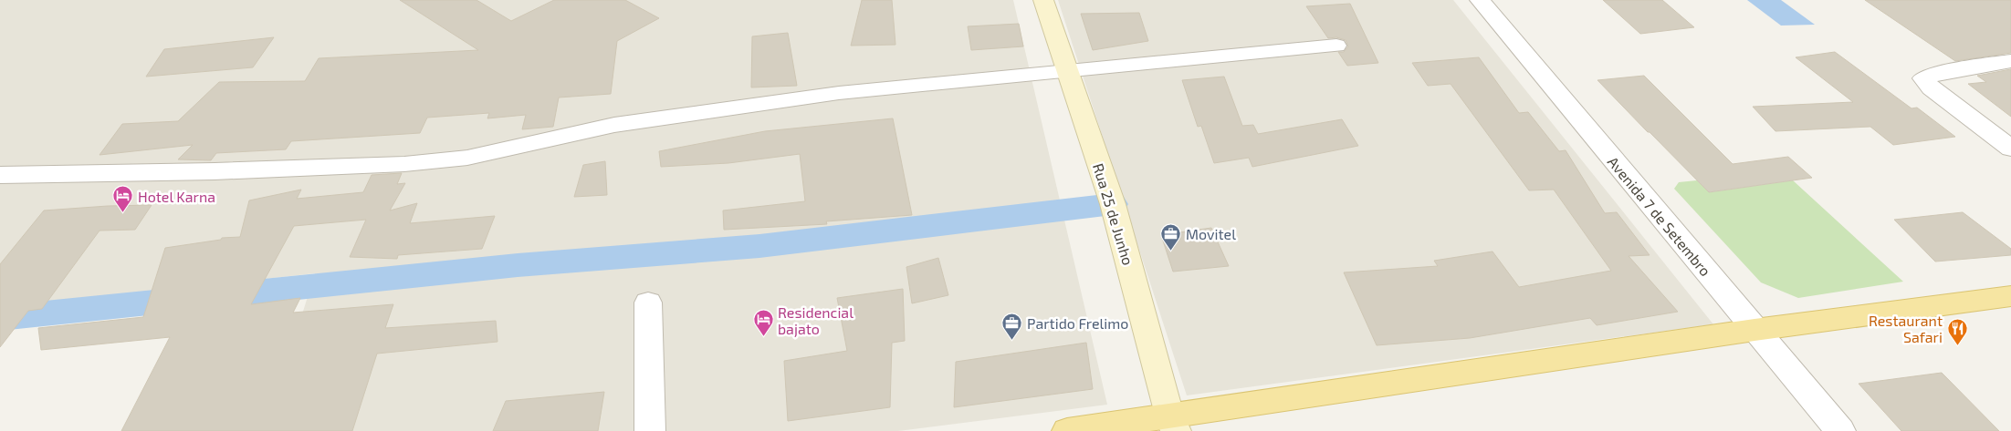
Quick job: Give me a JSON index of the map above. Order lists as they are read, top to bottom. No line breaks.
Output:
{"streets":{"street":["Rua 25 de Junho","Avenida 7 de Setembro"]},"places":{"hotel":["Hotel Karna","Residencial bajato"],"office":["Movitel","Partido Frelimo"],"restaurant":["Restaurant Safari"]}}
